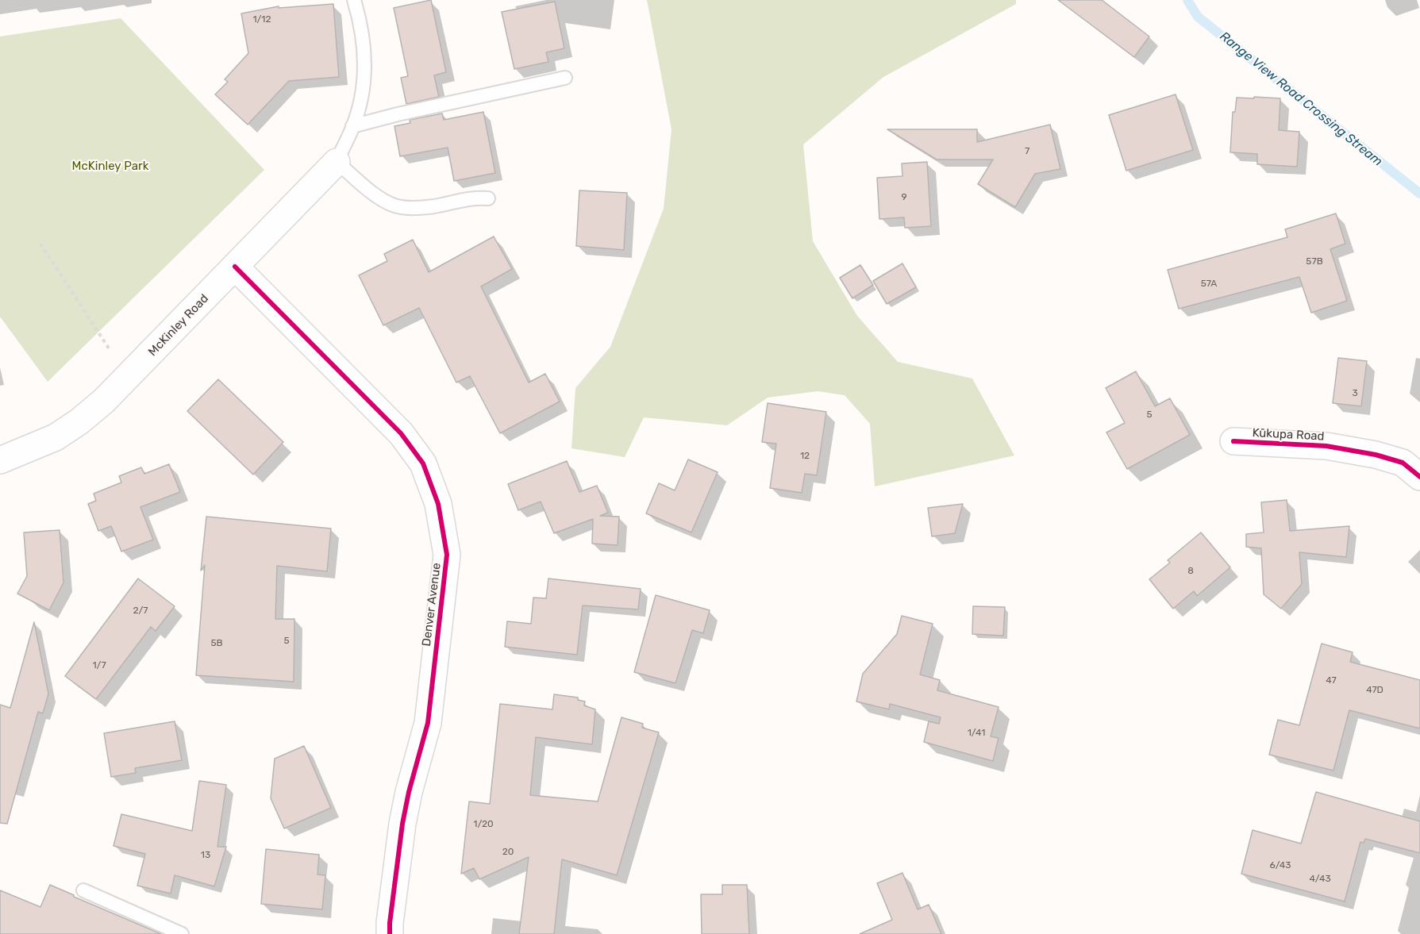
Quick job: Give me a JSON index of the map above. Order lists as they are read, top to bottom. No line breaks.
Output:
{"streets":{"street":["McKinley Road","Kūkupa Road","Denver Avenue"]},"crossings":[["McKinley Road","Denver Avenue"]],"water":["Range View Road Crossing Stream"],"parks":["McKinley Park"],"house_numbers":["1/12","7","9","57B","57A","3","5","12","8","2/7","5","5B","1/7","47","47D","1/41","1/20","20","13","6/43","4/43"]}
